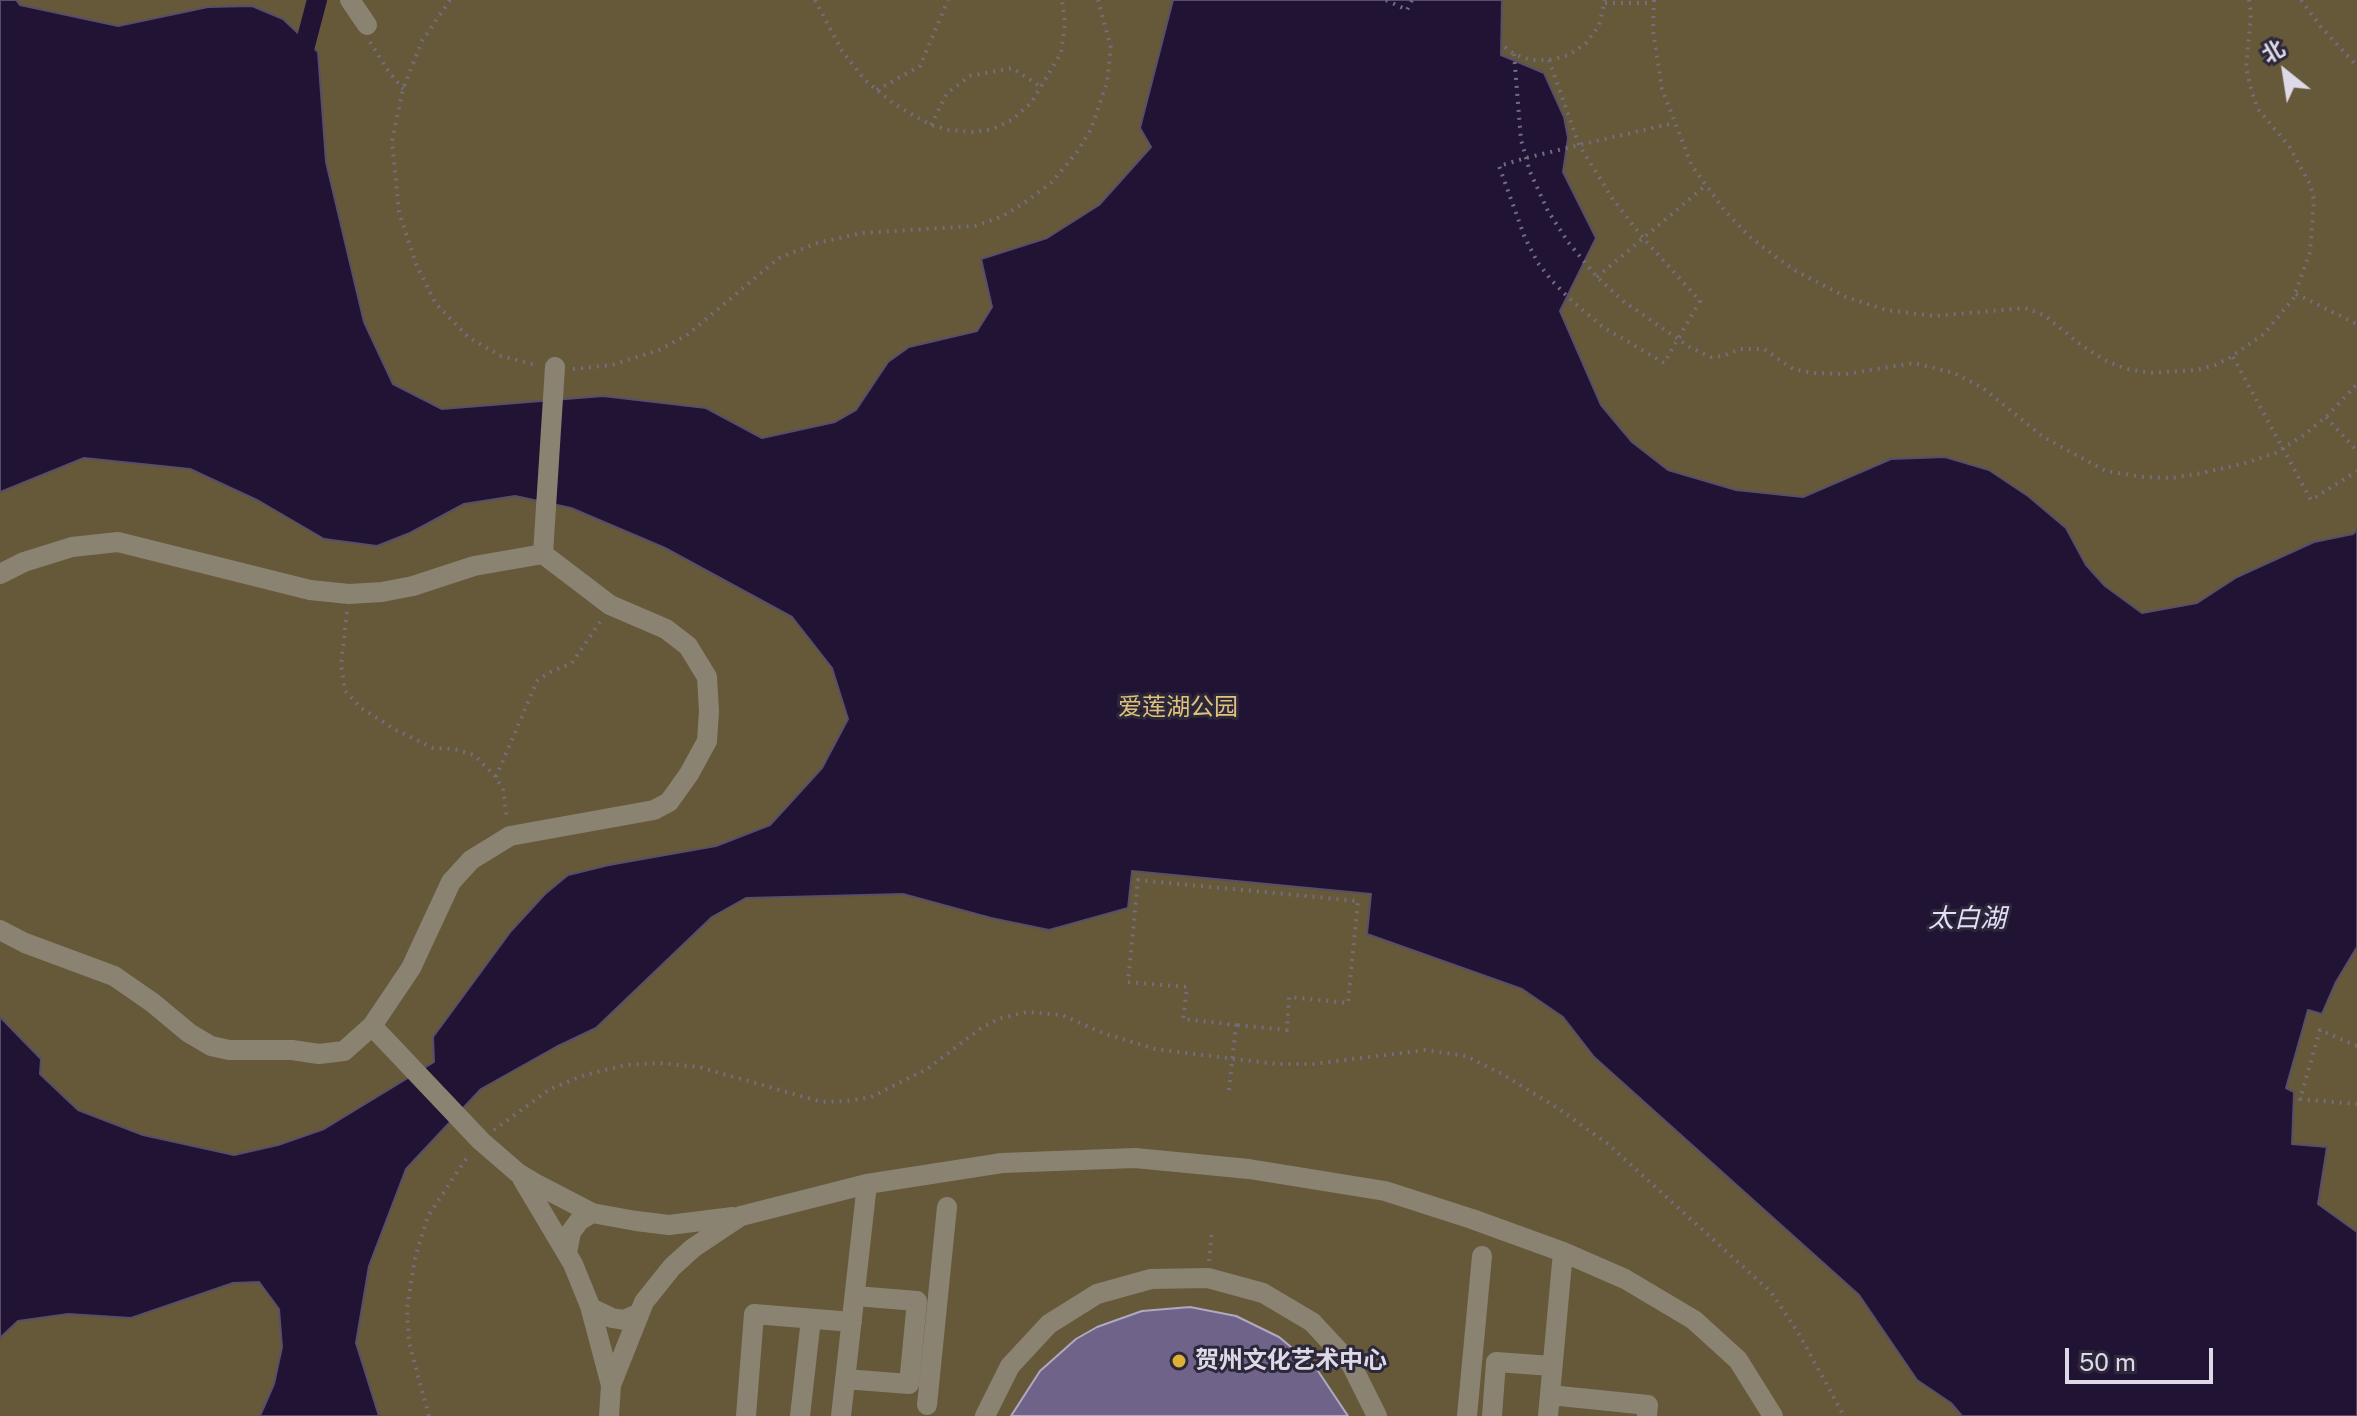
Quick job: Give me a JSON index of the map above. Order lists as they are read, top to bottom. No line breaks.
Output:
{"water":["太白湖"],"parks":["爱莲湖公园"],"places":["贺州文化艺术中心"],"scale_bar":"50 m","north":"top left"}
